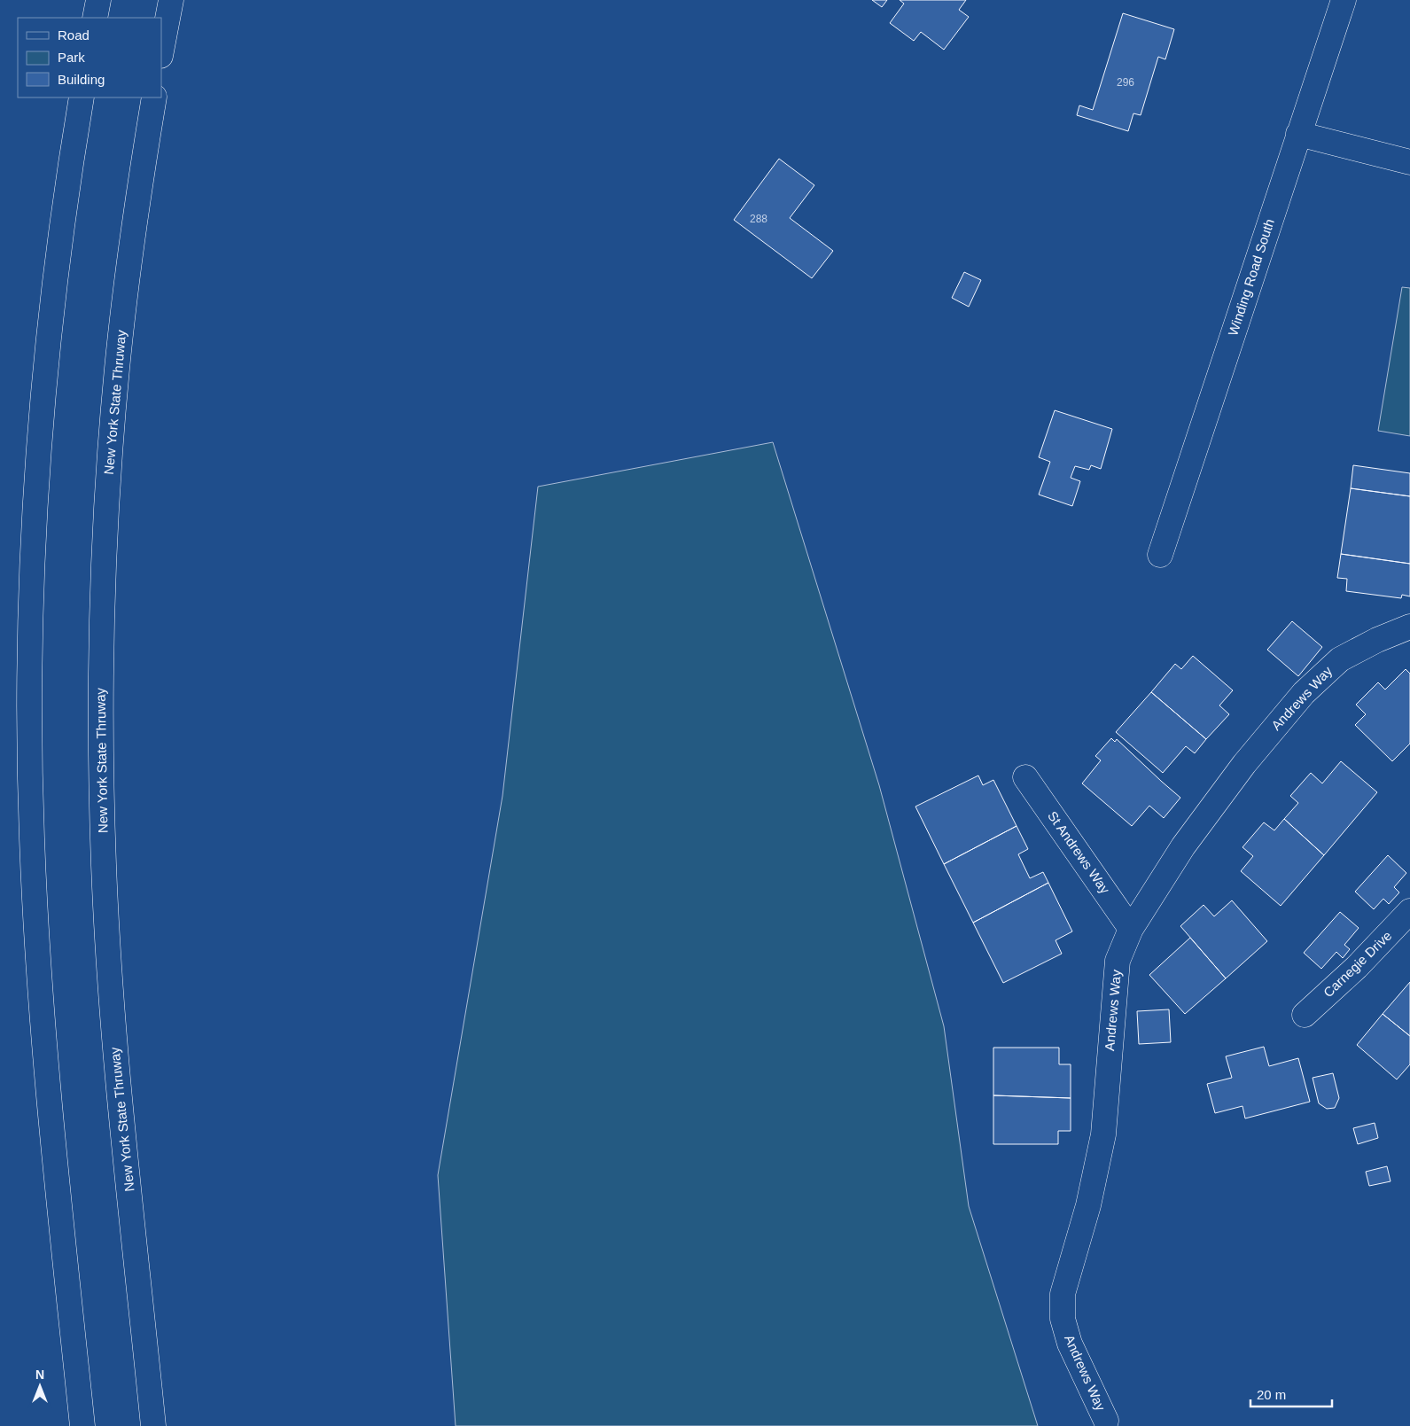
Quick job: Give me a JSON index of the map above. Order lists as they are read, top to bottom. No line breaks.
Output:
{"streets":{"main road":["Winding Road South","New York State Thruway","Andrews Way","St Andrews Way","Carnegie Drive"]},"crossings":[["Andrews Way","St Andrews Way"]],"house_numbers":["296","288"],"legend":["Road","Park","Building"],"scale_bar":"20 m","north":"top"}
